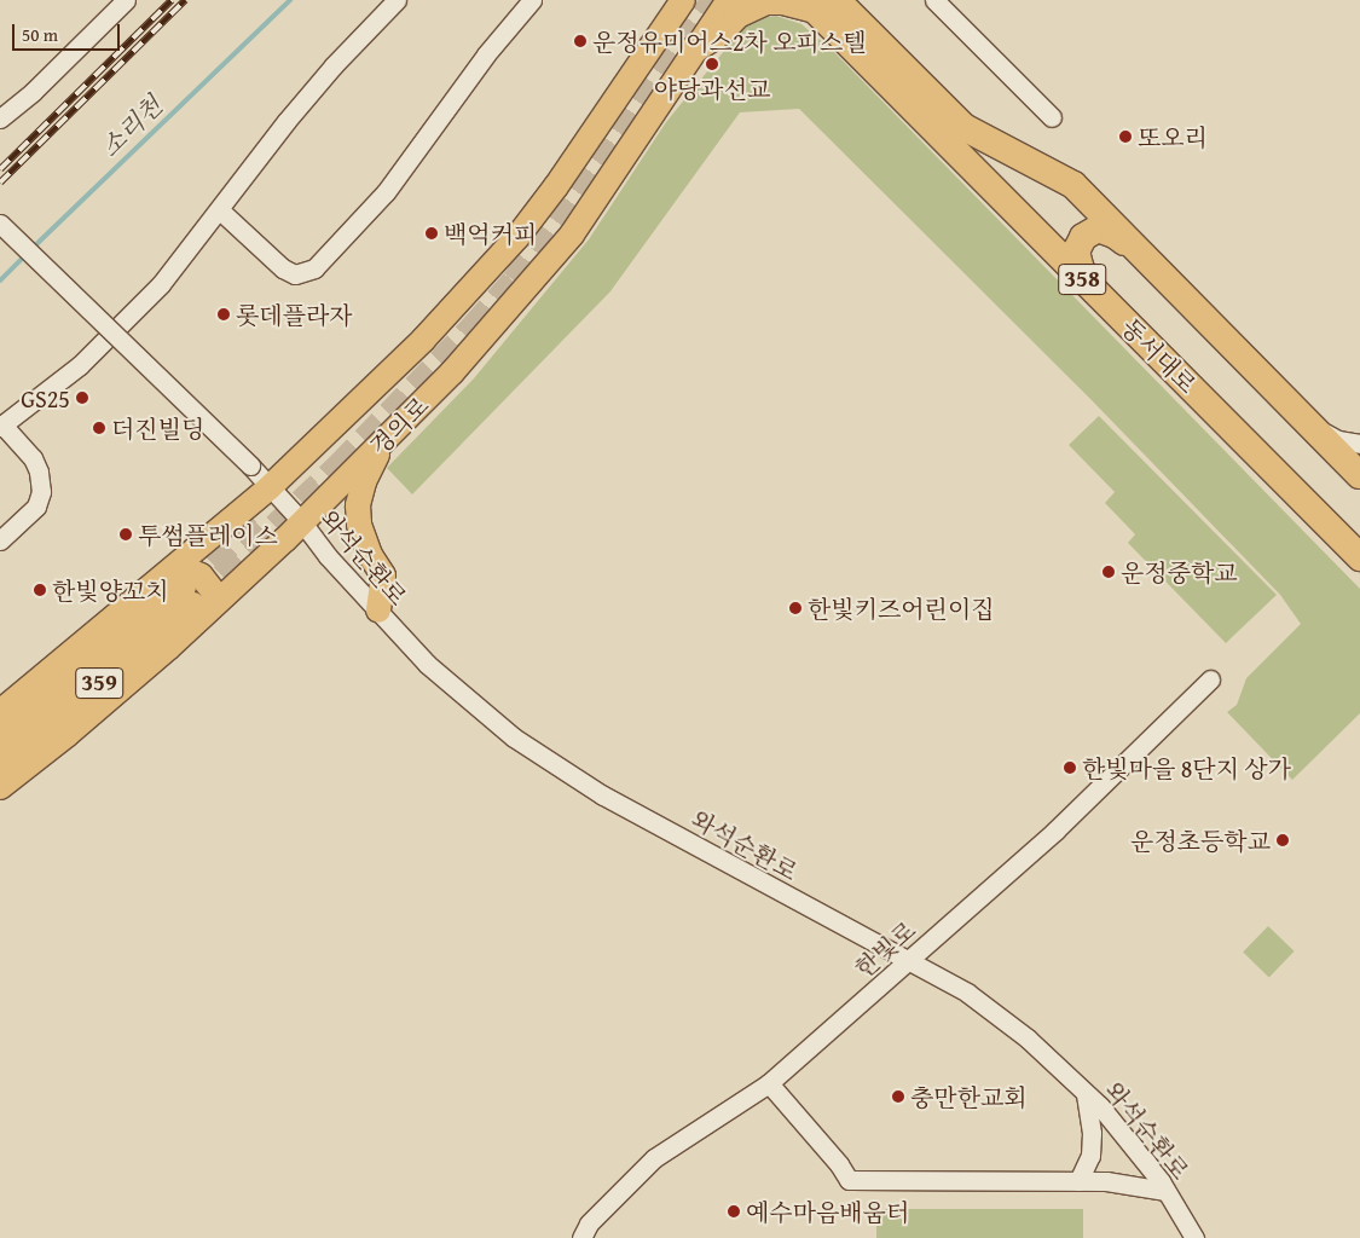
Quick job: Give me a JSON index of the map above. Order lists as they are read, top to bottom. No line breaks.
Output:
{"streets":{"highway":["358","동서대로"],"main road":["경의로","359"],"street":["와석순환로","한빛로"]},"crossings":[["358","동서대로"],["경의로","와석순환로"],["와석순환로","한빛로"]],"water":["소리천"],"places":["운정유미어스2차 오피스텔","야당과선교","또오리","백억커피","롯데플라자","GS25","더진빌딩","투썸플레이스","운정중학교","한빛양꼬치","한빛키즈어린이집","한빛마을 8단지 상가","운정초등학교","충만한교회","예수마음배움터"],"scale_bar":"50 m"}
